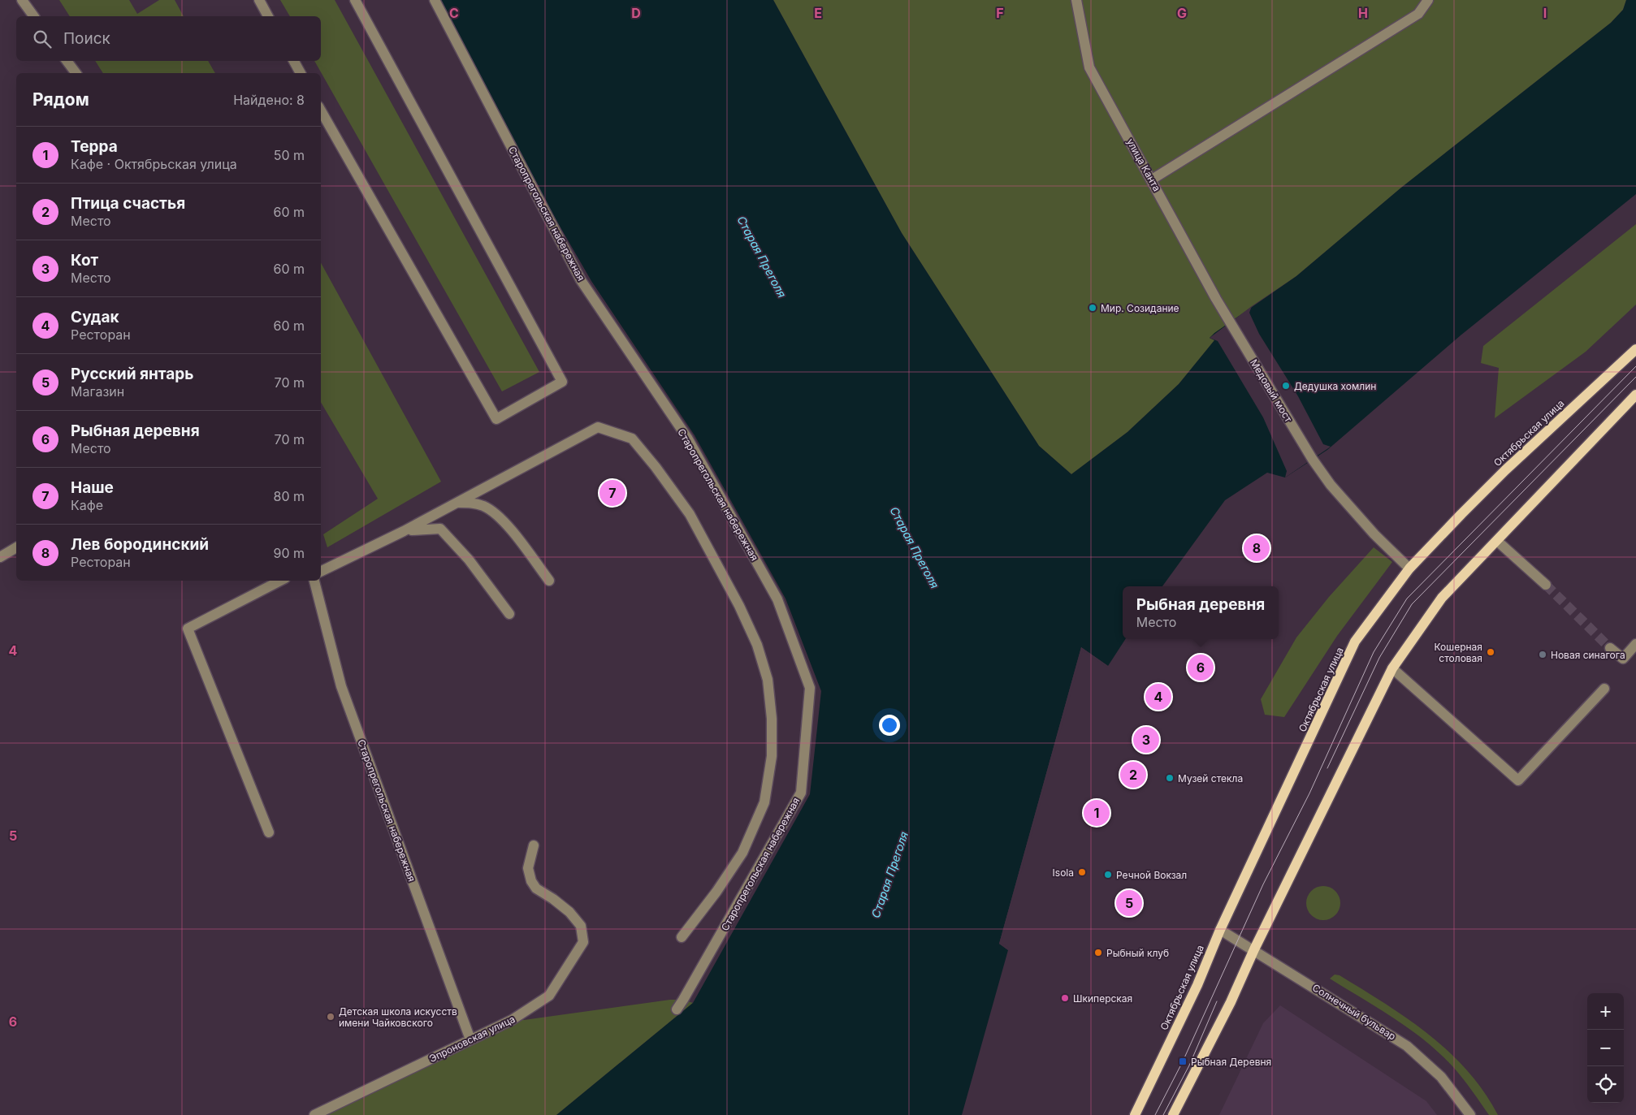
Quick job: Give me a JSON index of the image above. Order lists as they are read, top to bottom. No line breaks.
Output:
{"streets":{"main road":["Октябрьская улица"],"street":["улица Канта","Старопрегольская набережная","Медовый мост","Солнечный бульвар","Эпроновская улица"]},"crossings":[["улица Канта","Медовый мост"],["Старопрегольская набережная","Эпроновская улица"],["Медовый мост","Октябрьская улица"],["Октябрьская улица","Солнечный бульвар"]],"water":["Старая Преголя"],"places":{"other":["Мир. Созидание","Дедушка хомлин","Кошерная столовая","Новая синагога","Музей стекла","Isola","Речной Вокзал","Рыбный клуб","Шкиперская","Детская школа искусств имени Чайковского"],"transit":["Рыбная Деревня"]},"page":{"search":"Поиск","heading":["Рядом","Найдено: 8"],"list":[{"mark":"1","name":"Терра","note":"Кафе · Октябрьская улица","value":"50 m"},{"mark":"2","name":"Птица счастья","note":"Место","value":"60 m"},{"mark":"3","name":"Кот","note":"Место","value":"60 m"},{"mark":"4","name":"Судак","note":"Ресторан","value":"60 m"},{"mark":"5","name":"Русский янтарь","note":"Магазин","value":"70 m"},{"mark":"6","name":"Рыбная деревня","note":"Место","value":"70 m"},{"mark":"7","name":"Наше","note":"Кафе","value":"80 m"},{"mark":"8","name":"Лев бородинский","note":"Ресторан","value":"90 m"}],"pins":["7","8","6","4","3","2","1","5"],"popup":["Рыбная деревня","Место"],"map_buttons":["+","−"]},"grid":{"columns":["C","D","E","F","G","H","I"],"rows":["4","5","6"]}}
